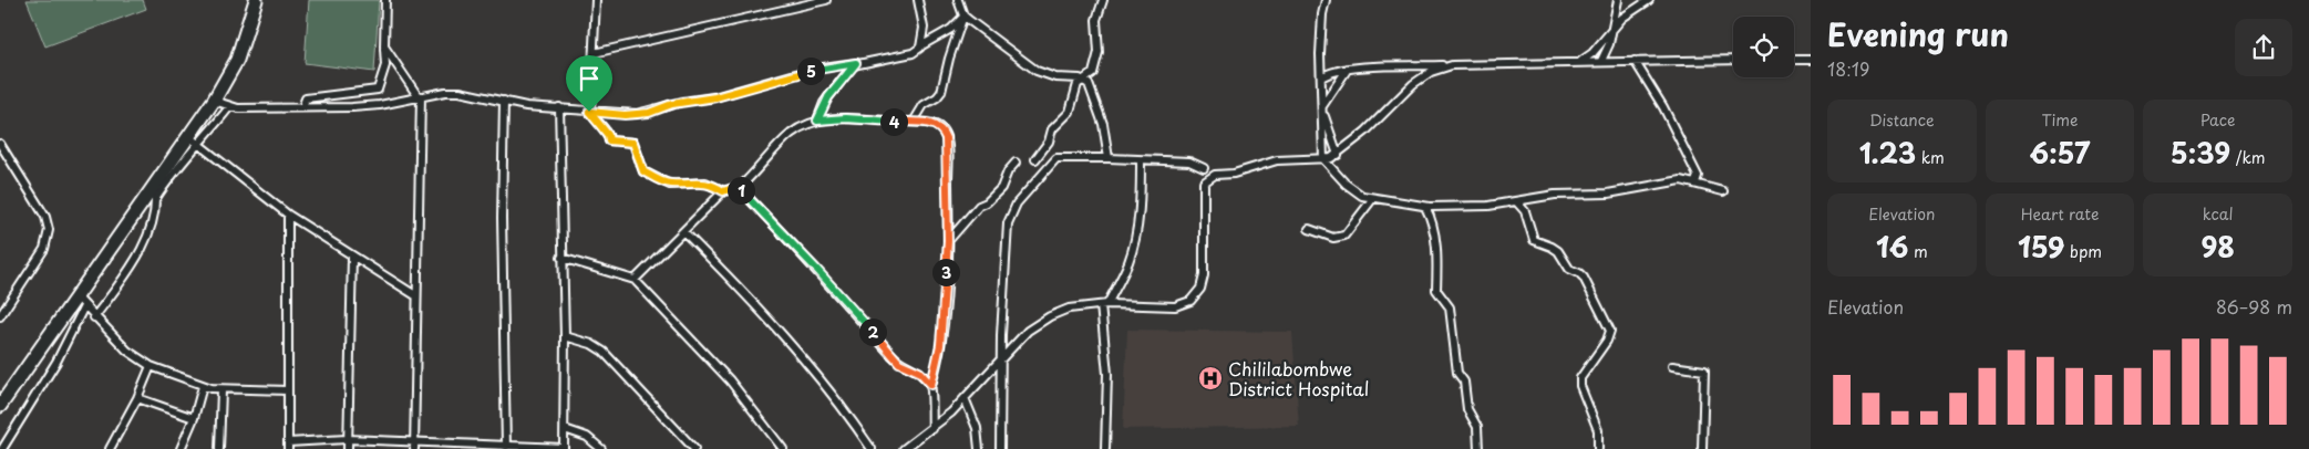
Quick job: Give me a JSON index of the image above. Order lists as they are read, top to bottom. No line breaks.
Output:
{"places":{"hospital":["Chililabombwe District Hospital"]},"page":{"heading":["Evening run","18:19"],"pins":["5","4","1","3","2"],"stats":[["Distance","1.23 km"],["Time","6:57"],["Pace","5:39 /km"],["Elevation","16 m"],["Heart rate","159 bpm"],["kcal","98"]],"chart":["Elevation","86–98 m"]}}
